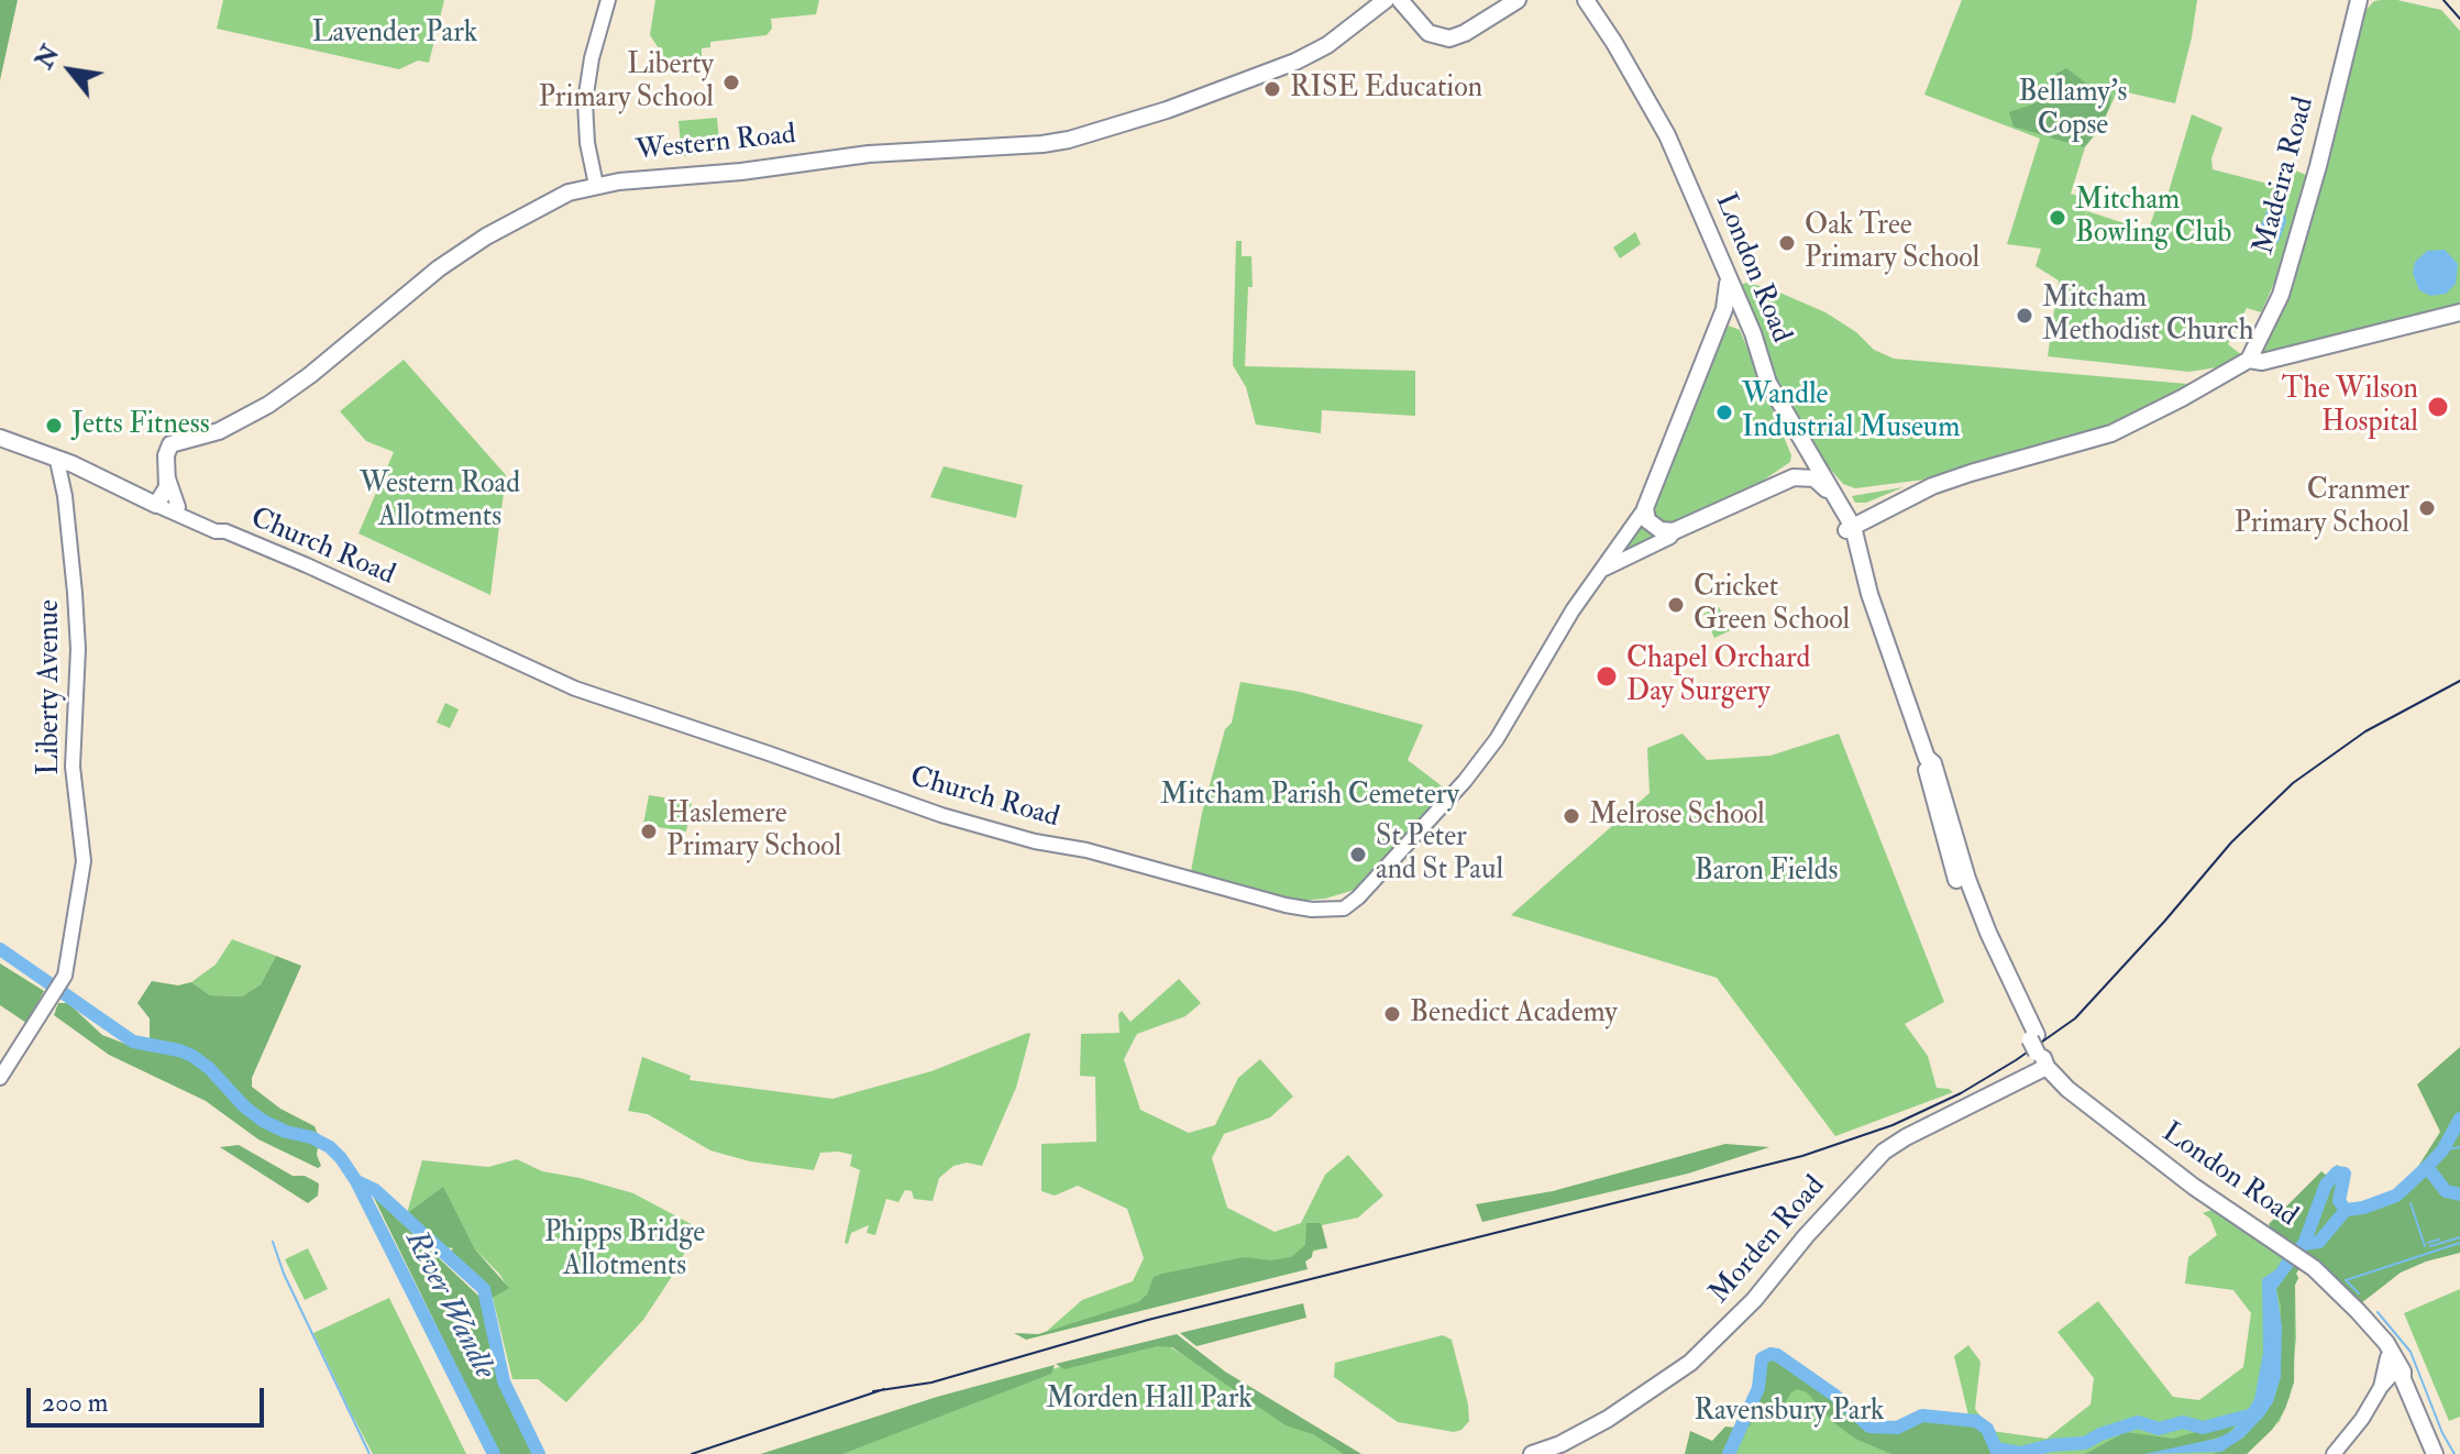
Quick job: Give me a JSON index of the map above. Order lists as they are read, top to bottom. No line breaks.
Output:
{"streets":{"main road":["Western Road","Madeira Road","London Road","Morden Road"],"street":["Church Road","Liberty Avenue"]},"crossings":[["Western Road","Church Road"],["London Road","Morden Road"]],"water":["River Wandle"],"parks":["Lavender Park","Bellamy's Copse","Western Road Allotments","Mitcham Parish Cemetery","Baron Fields","Phipps Bridge Allotments","Morden Hall Park","Ravensbury Park"],"places":["Liberty Primary School","RISE Education","Mitcham Bowling Club","Oak Tree Primary School","Mitcham Methodist Church","The Wilson Hospital","Wandle Industrial Museum","Jetts Fitness","Cranmer Primary School","Cricket Green School","Chapel Orchard Day Surgery","Melrose School","Haslemere Primary School","St Peter and St Paul","Benedict Academy"],"scale_bar":"200 m","north":"top left"}
